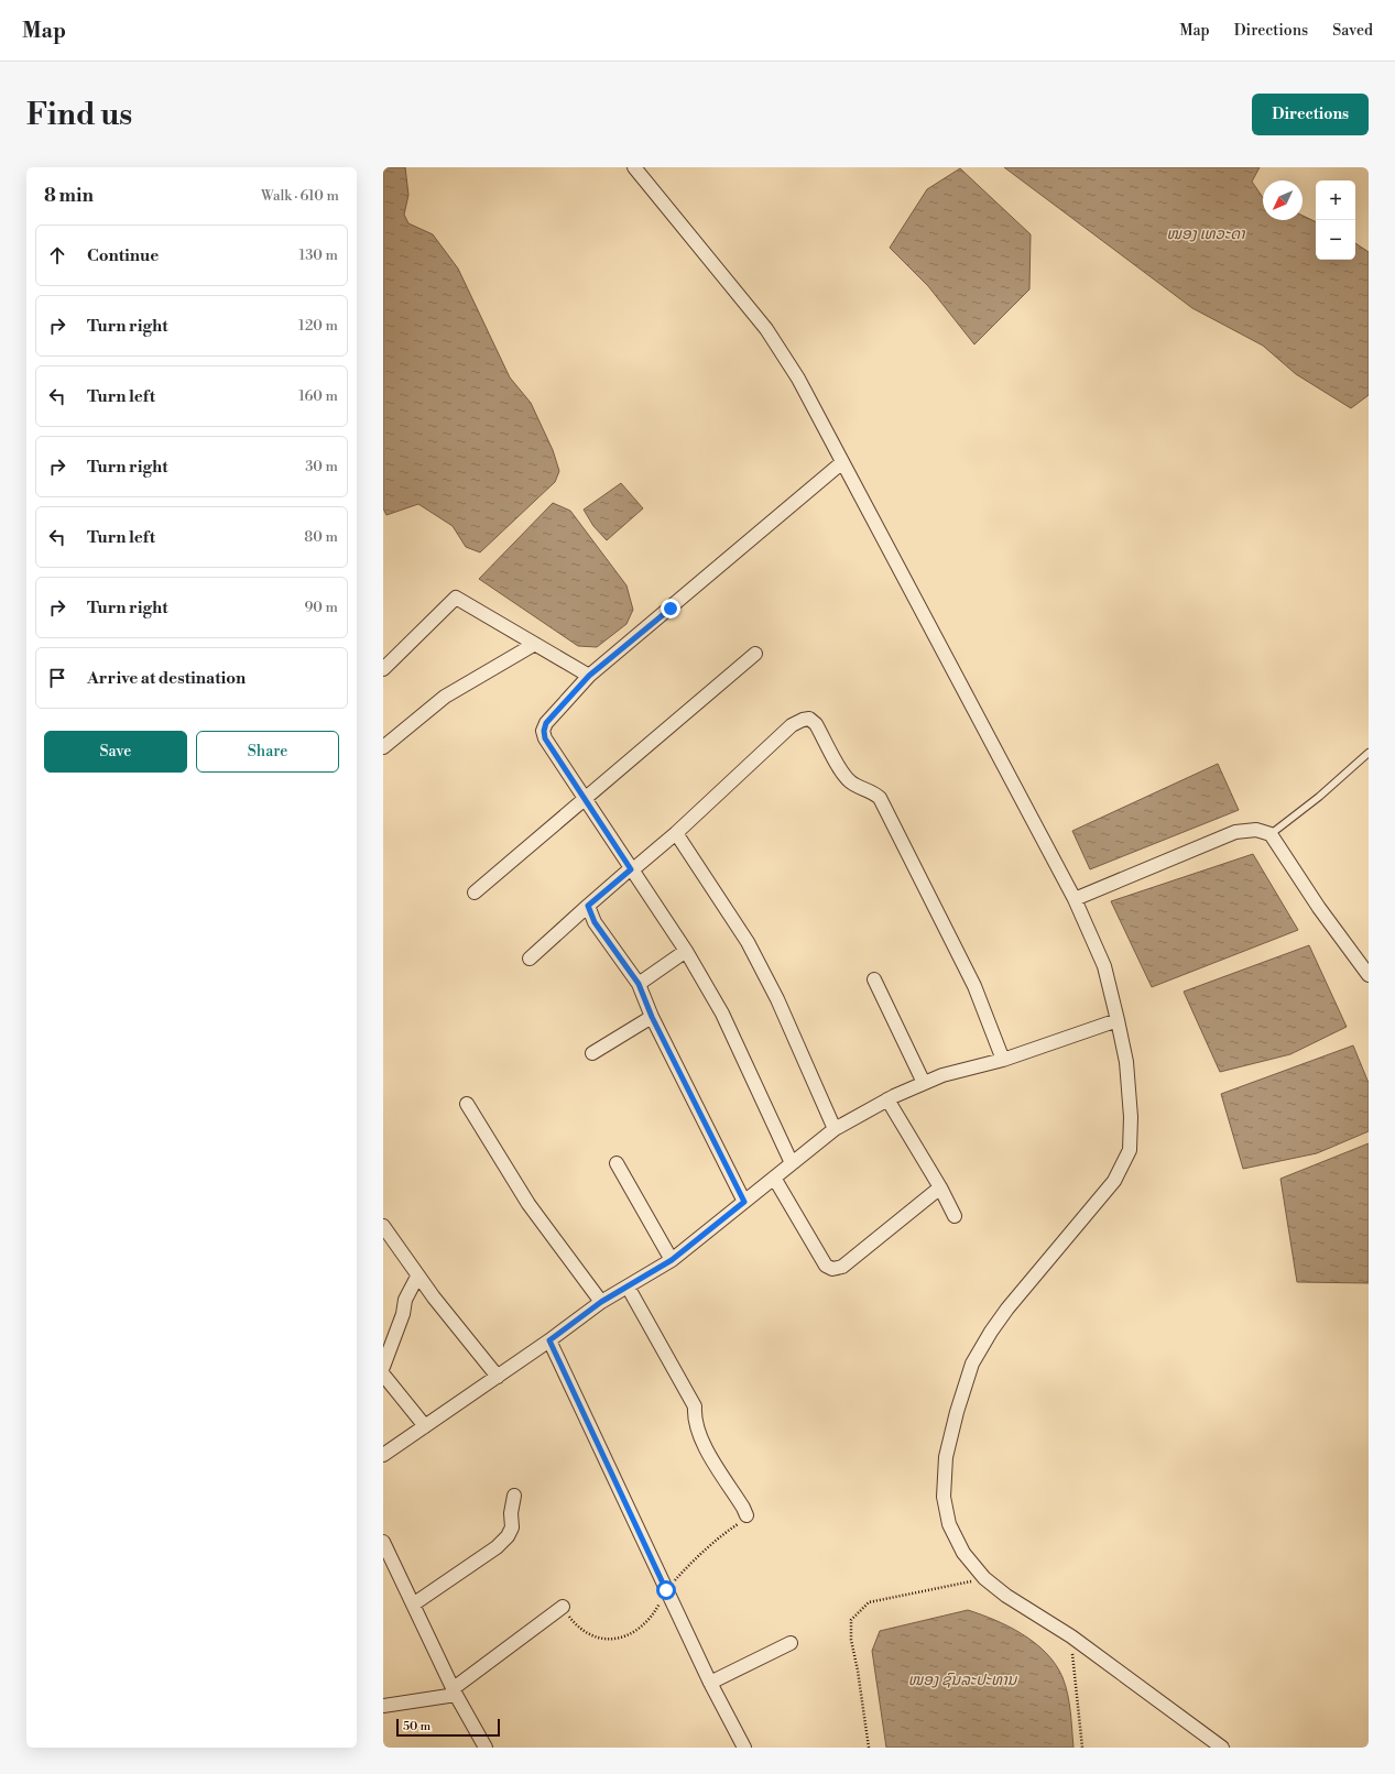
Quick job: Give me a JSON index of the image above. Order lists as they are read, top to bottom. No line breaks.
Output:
{"water":["ໜອງ ເທວະດາ","ໜອງ ຊົນລະປະທານ"],"scale_bar":"50 m","north":"bottom left","page":{"header":"Map","nav":["Map","Directions","Saved"],"buttons":["Directions",["Save","Share"]],"title":"Find us","heading":["8 min","Walk · 610 m"],"map_buttons":["+","−"],"list":[["Continue","130 m"],["Turn right","120 m"],["Turn left","160 m"],["Turn right","30 m"],["Turn left","80 m"],["Turn right","90 m"],"Arrive at destination"],"scale":"50 m"}}
